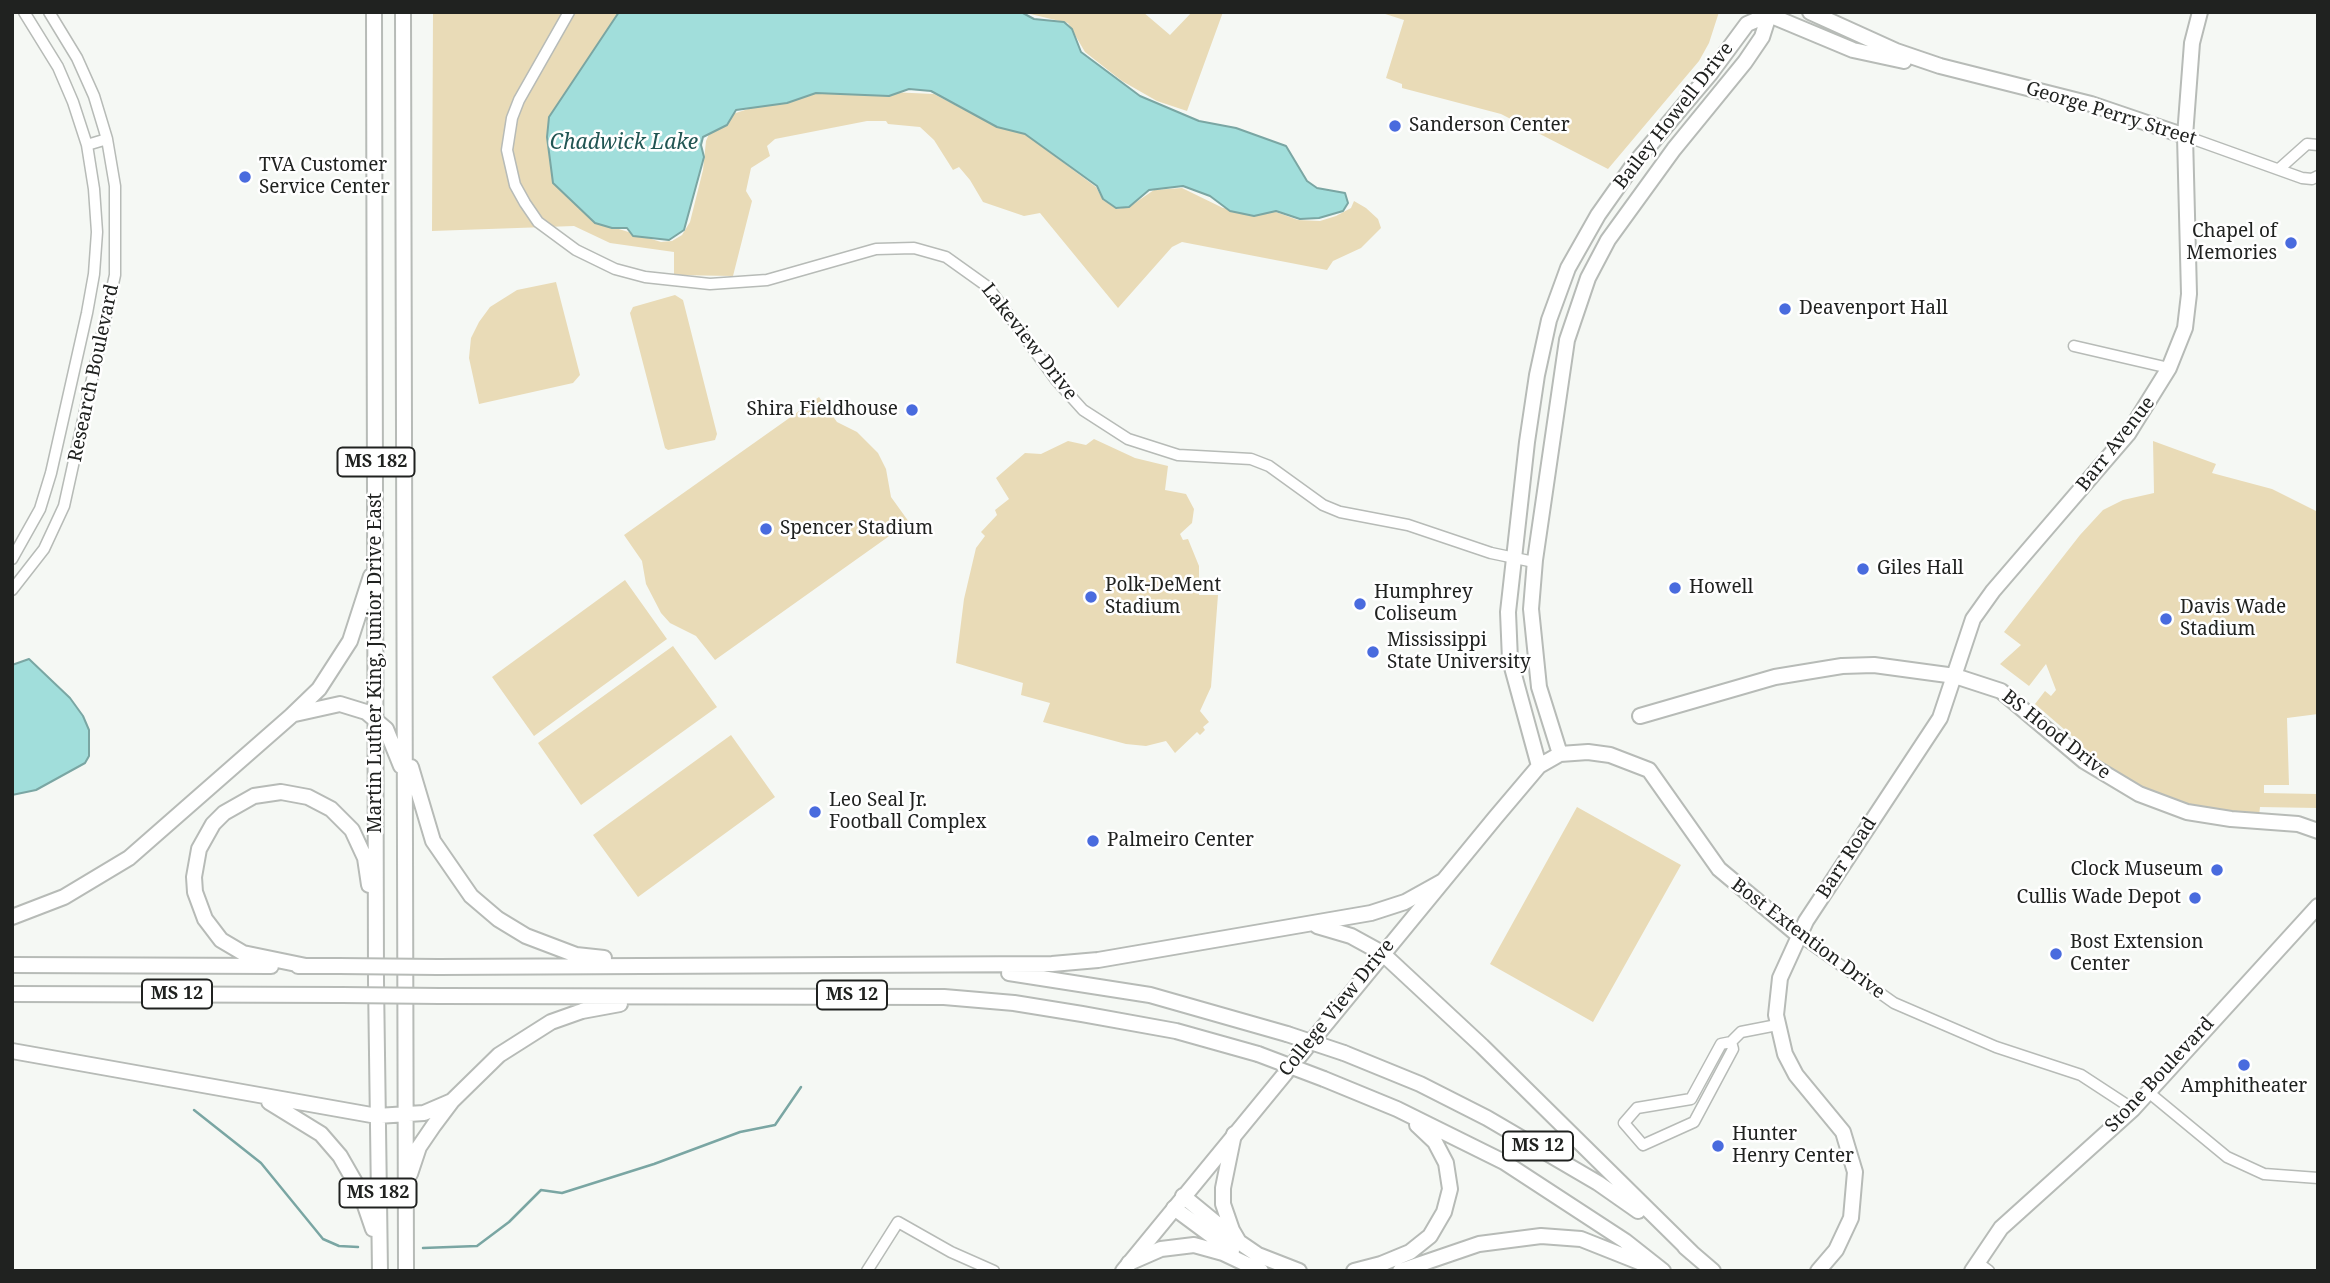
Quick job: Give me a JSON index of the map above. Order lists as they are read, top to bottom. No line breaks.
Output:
{"streets":{"main road":["George Perry Street","Bailey Howell Drive","Barr Avenue","MS 182","Martin Luther King, Junior Drive East","BS Hood Drive","Barr Road","Bost Extention Drive","MS 12","College View Drive","Stone Boulevard"],"street":["Lakeview Drive","Research Boulevard"]},"crossings":[["George Perry Street","Bailey Howell Drive"],["George Perry Street","Barr Avenue"],["Bailey Howell Drive","Lakeview Drive"],["Bailey Howell Drive","Bost Extention Drive"],["Bailey Howell Drive","College View Drive"],["Barr Avenue","BS Hood Drive"],["Barr Avenue","Barr Road"],["BS Hood Drive","Barr Road"],["Barr Road","Bost Extention Drive"],["Bost Extention Drive","College View Drive"],["Bost Extention Drive","Stone Boulevard"]],"water":["Chadwick Lake"],"places":["Sanderson Center","TVA Customer Service Center","Chapel of Memories","Deavenport Hall","Shira Fieldhouse","Spencer Stadium","Giles Hall","Howell","Polk-DeMent Stadium","Humphrey Coliseum","Davis Wade Stadium","Mississippi State University","Leo Seal Jr. Football Complex","Palmeiro Center","Clock Museum","Cullis Wade Depot","Bost Extension Center","Amphitheater","Hunter Henry Center"]}
